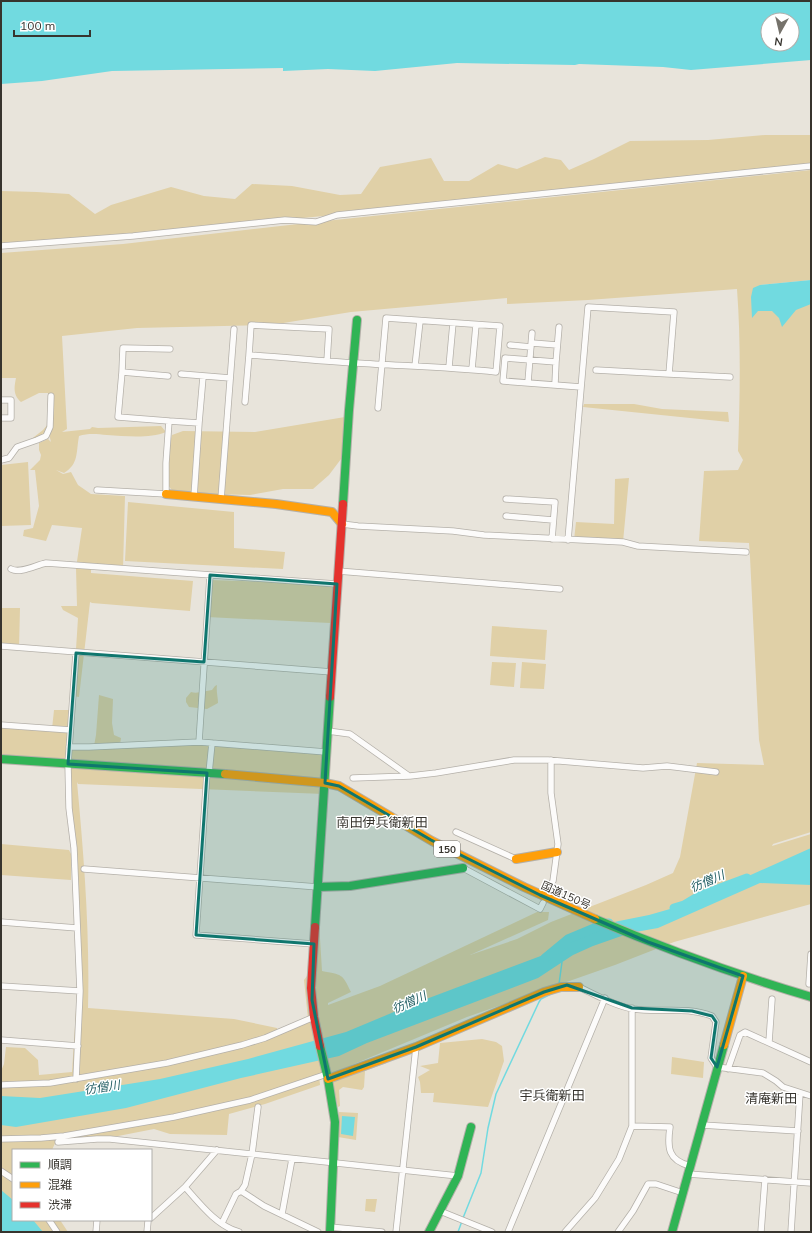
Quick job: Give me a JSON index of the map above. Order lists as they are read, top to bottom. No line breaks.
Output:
{"streets":{"main road":["150","国道150号"]},"districts":["南田伊兵衛新田","宇兵衛新田","清庵新田"],"water":["彷僧川"],"legend":["順調","混雑","渋滞"],"scale_bar":"100 m","north":"bottom"}
